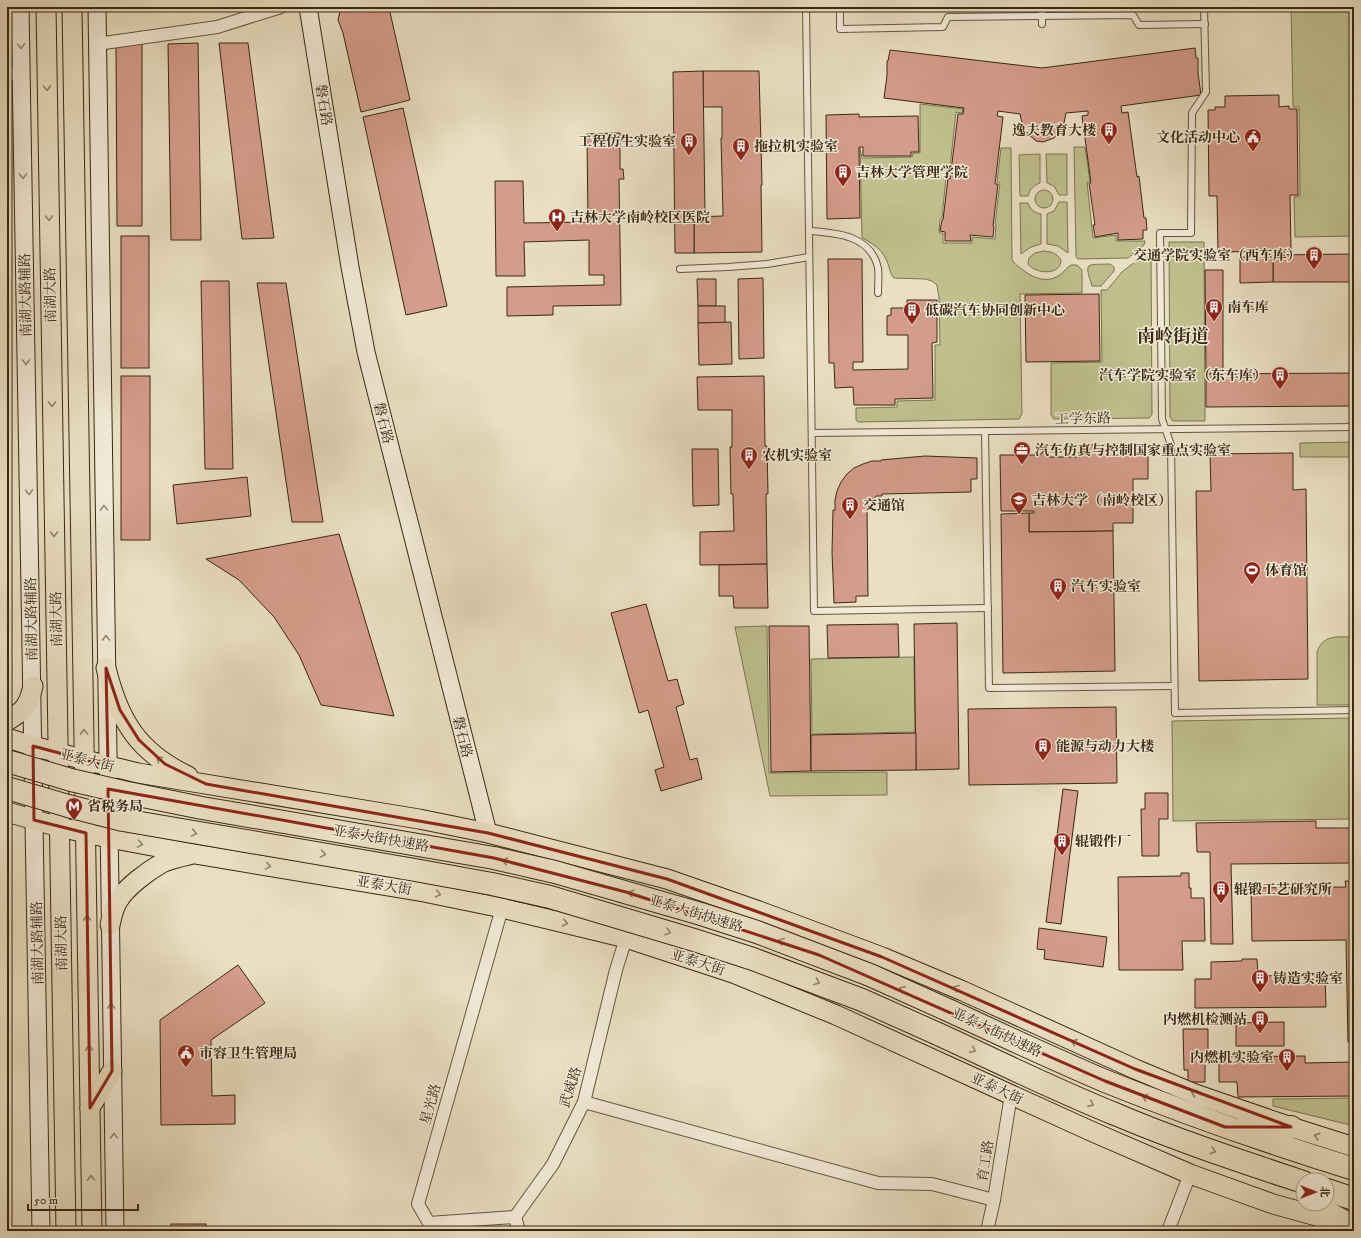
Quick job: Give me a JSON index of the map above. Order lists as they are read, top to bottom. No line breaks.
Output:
{"streets":{"highway":["亚泰大街快速路"],"main road":["南湖大路","亚泰大街"],"street":["磐石路","南湖大路辅路","武威路","星光路","育工路"],"lane":["工学东路"]},"crossings":[["磐石路","亚泰大街"],["南湖大路辅路","亚泰大街"],["南湖大路","亚泰大街"],["亚泰大街","武威路"],["亚泰大街","星光路"],["亚泰大街","育工路"],["武威路","星光路"]],"districts":["南岭街道"],"places":{"building":["逸夫教育大楼","工程仿生实验室","拖拉机实验室","吉林大学管理学院","交通学院实验室（西车库）","南车库","低碳汽车协同创新中心","汽车学院实验室（东车库）","农机实验室","交通馆","汽车实验室","能源与动力大楼","辊锻件厂","辊锻工艺研究所","铸造实验室","内燃机检测站","内燃机实验室"],"public building":["文化活动中心","市容卫生管理局"],"hospital":["吉林大学南岭校区医院"],"office":["汽车仿真与控制国家重点实验室"],"school or university":["吉林大学（南岭校区）"],"sports":["体育馆"],"metro station":["省税务局"]},"scale_bar":"50 m","north":"right"}
